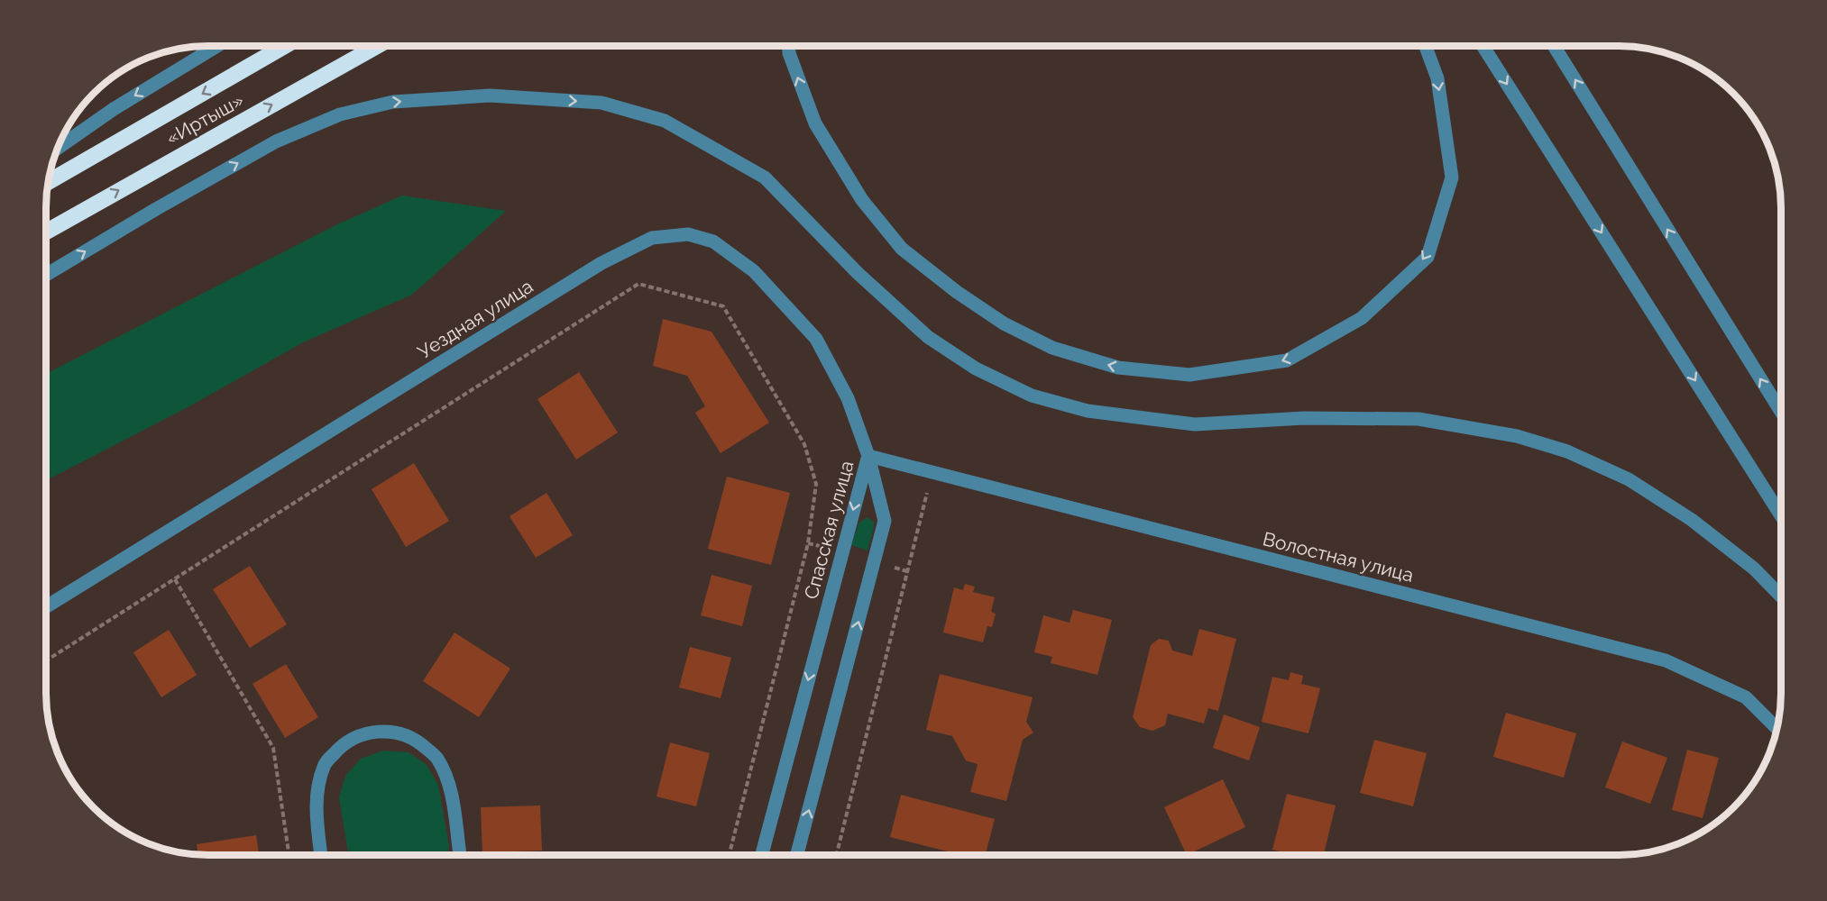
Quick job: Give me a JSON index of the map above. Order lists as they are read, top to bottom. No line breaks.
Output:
{"streets":{"highway":["«Иртыш»"],"street":["Уездная улица","Спасская улица","Волостная улица"]},"crossings":[["Уездная улица","Спасская улица"],["Уездная улица","Волостная улица"],["Спасская улица","Волостная улица"]]}
